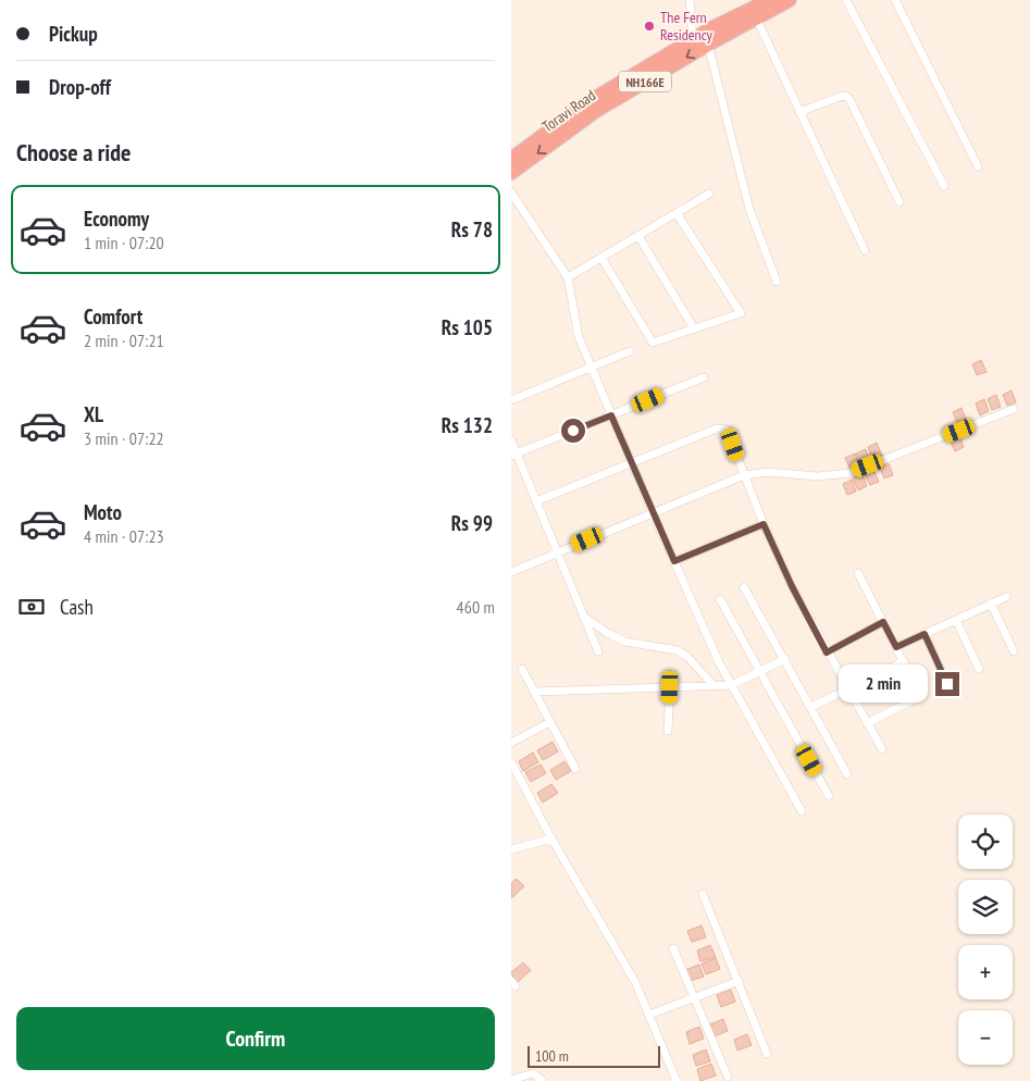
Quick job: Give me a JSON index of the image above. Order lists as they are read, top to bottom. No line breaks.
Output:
{"streets":{"highway":["NH166E","Toravi Road"]},"places":["The Fern Residency"],"scale_bar":"100 m","page":{"banner":["Pickup","Drop-off"],"heading":"Choose a ride","list":[{"name":"Economy","note":"1 min · 07:20","value":"Rs 78"},{"name":"Comfort","note":"2 min · 07:21","value":"Rs 105"},{"name":"XL","note":"3 min · 07:22","value":"Rs 132"},{"name":"Moto","note":"4 min · 07:23","value":"Rs 99"}],"pay":["Cash","460 m"],"bubble":"2 min","map_buttons":["+","−"],"buttons":"Confirm","scale":"100 m"}}
